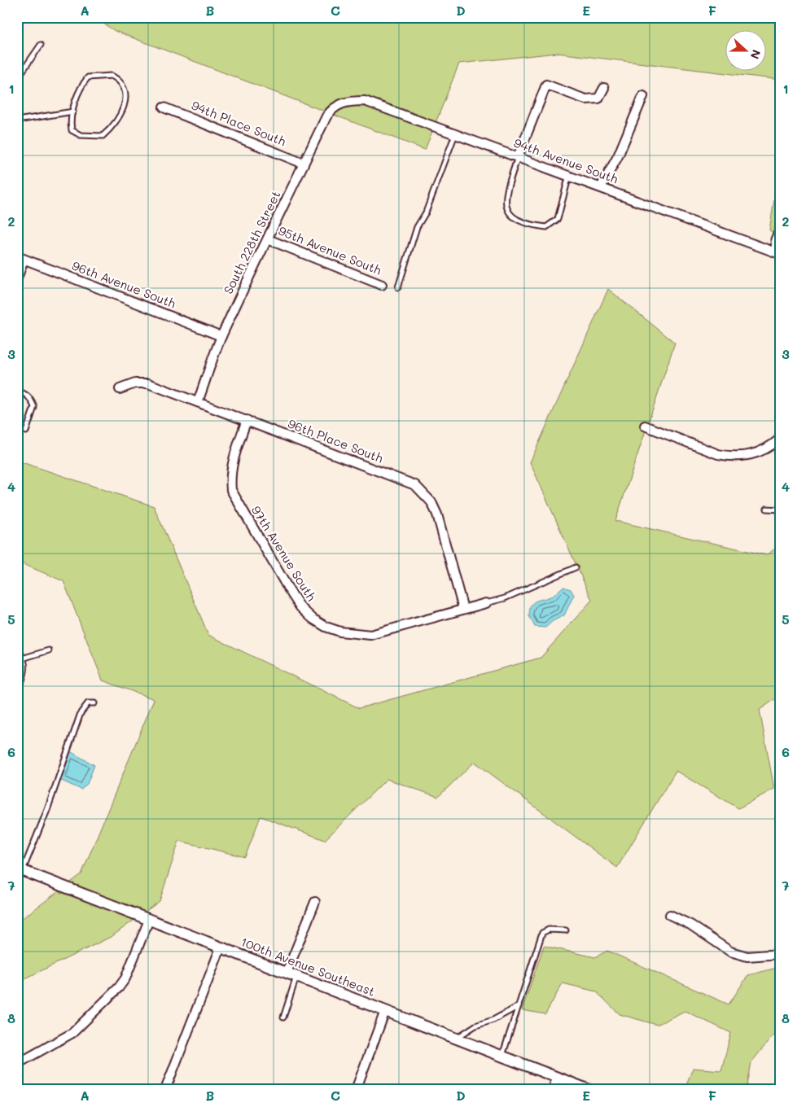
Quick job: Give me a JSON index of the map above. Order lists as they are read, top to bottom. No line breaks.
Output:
{"streets":{"street":["94th Place South","94th Avenue South","South 228th Street","95th Avenue South","96th Avenue South","96th Place South","97th Avenue South","100th Avenue Southeast"]},"crossings":[["94th Place South","South 228th Street"],["94th Avenue South","South 228th Street"],["South 228th Street","95th Avenue South"],["South 228th Street","96th Avenue South"],["South 228th Street","96th Place South"],["96th Place South","97th Avenue South"]],"north":"right","grid":{"columns":["A","B","C","D","E","F"],"rows":["1","2","3","4","5","6","7","8"]}}
